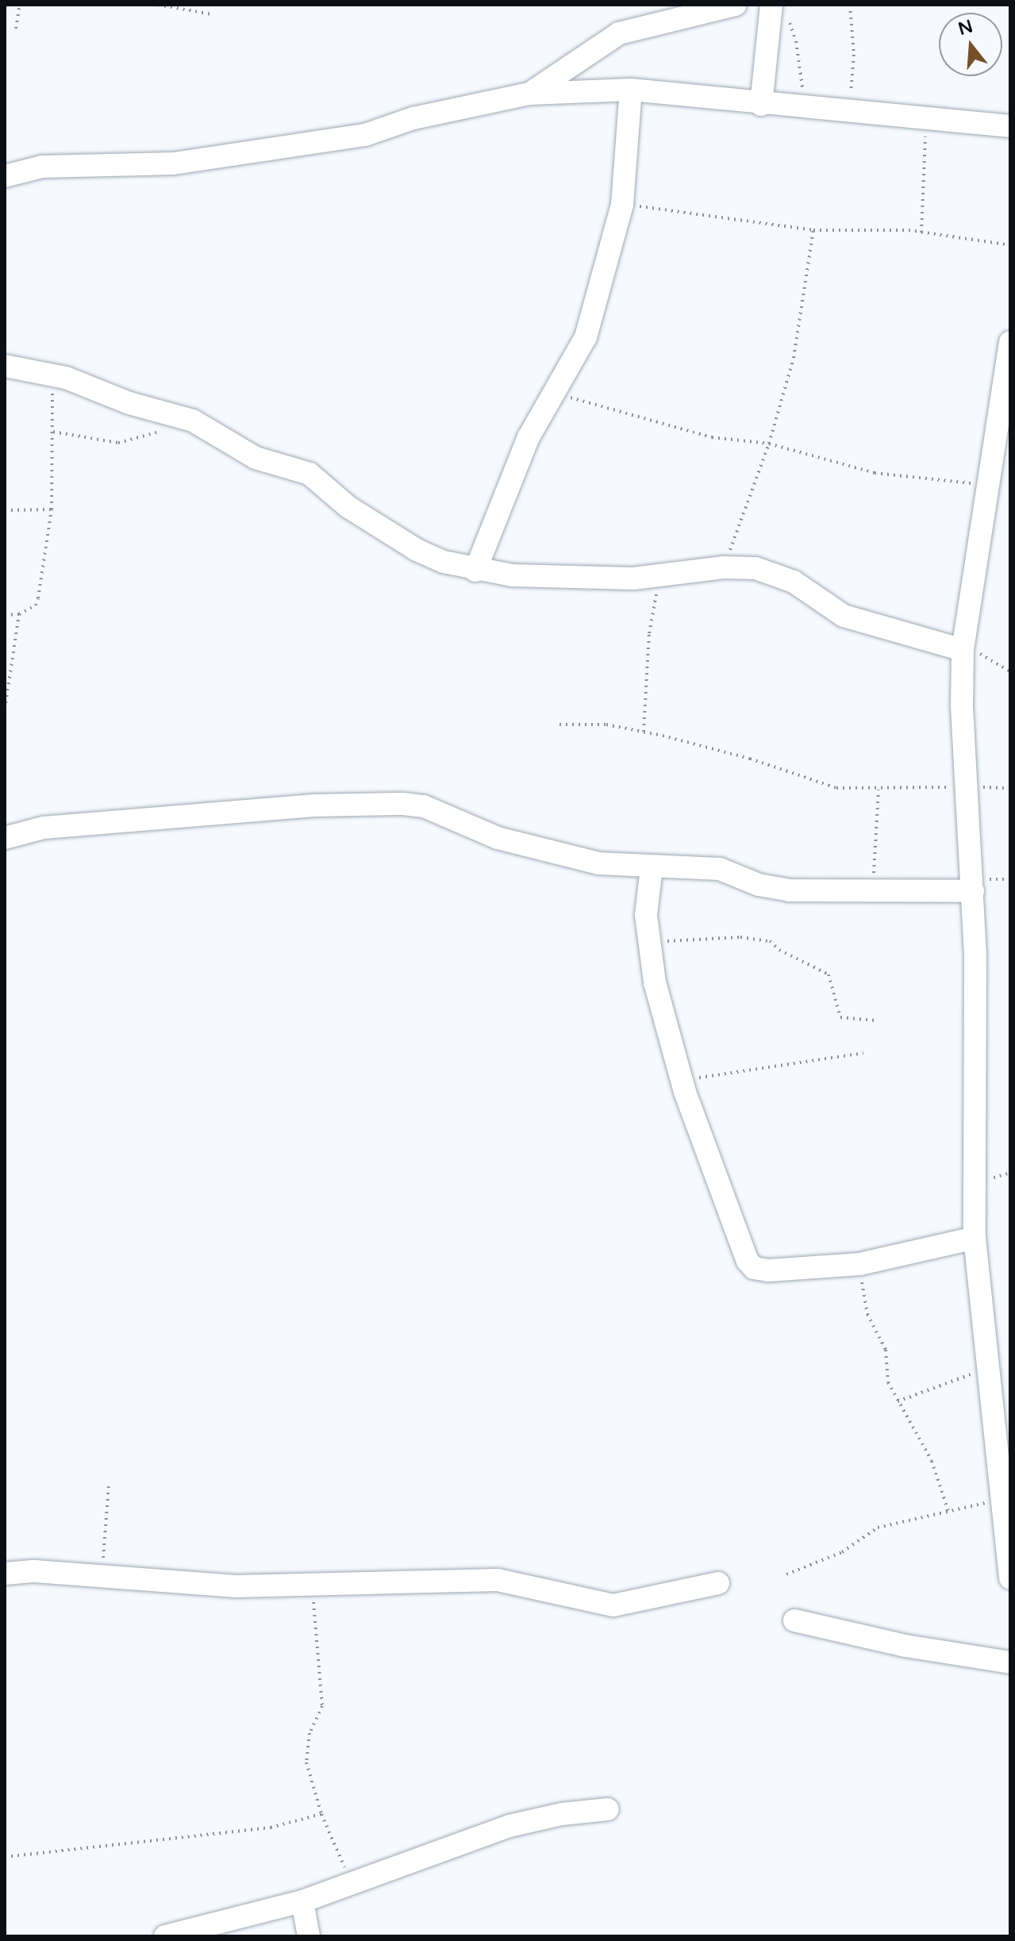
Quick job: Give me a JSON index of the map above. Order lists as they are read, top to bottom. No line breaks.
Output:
{"north":"top"}
